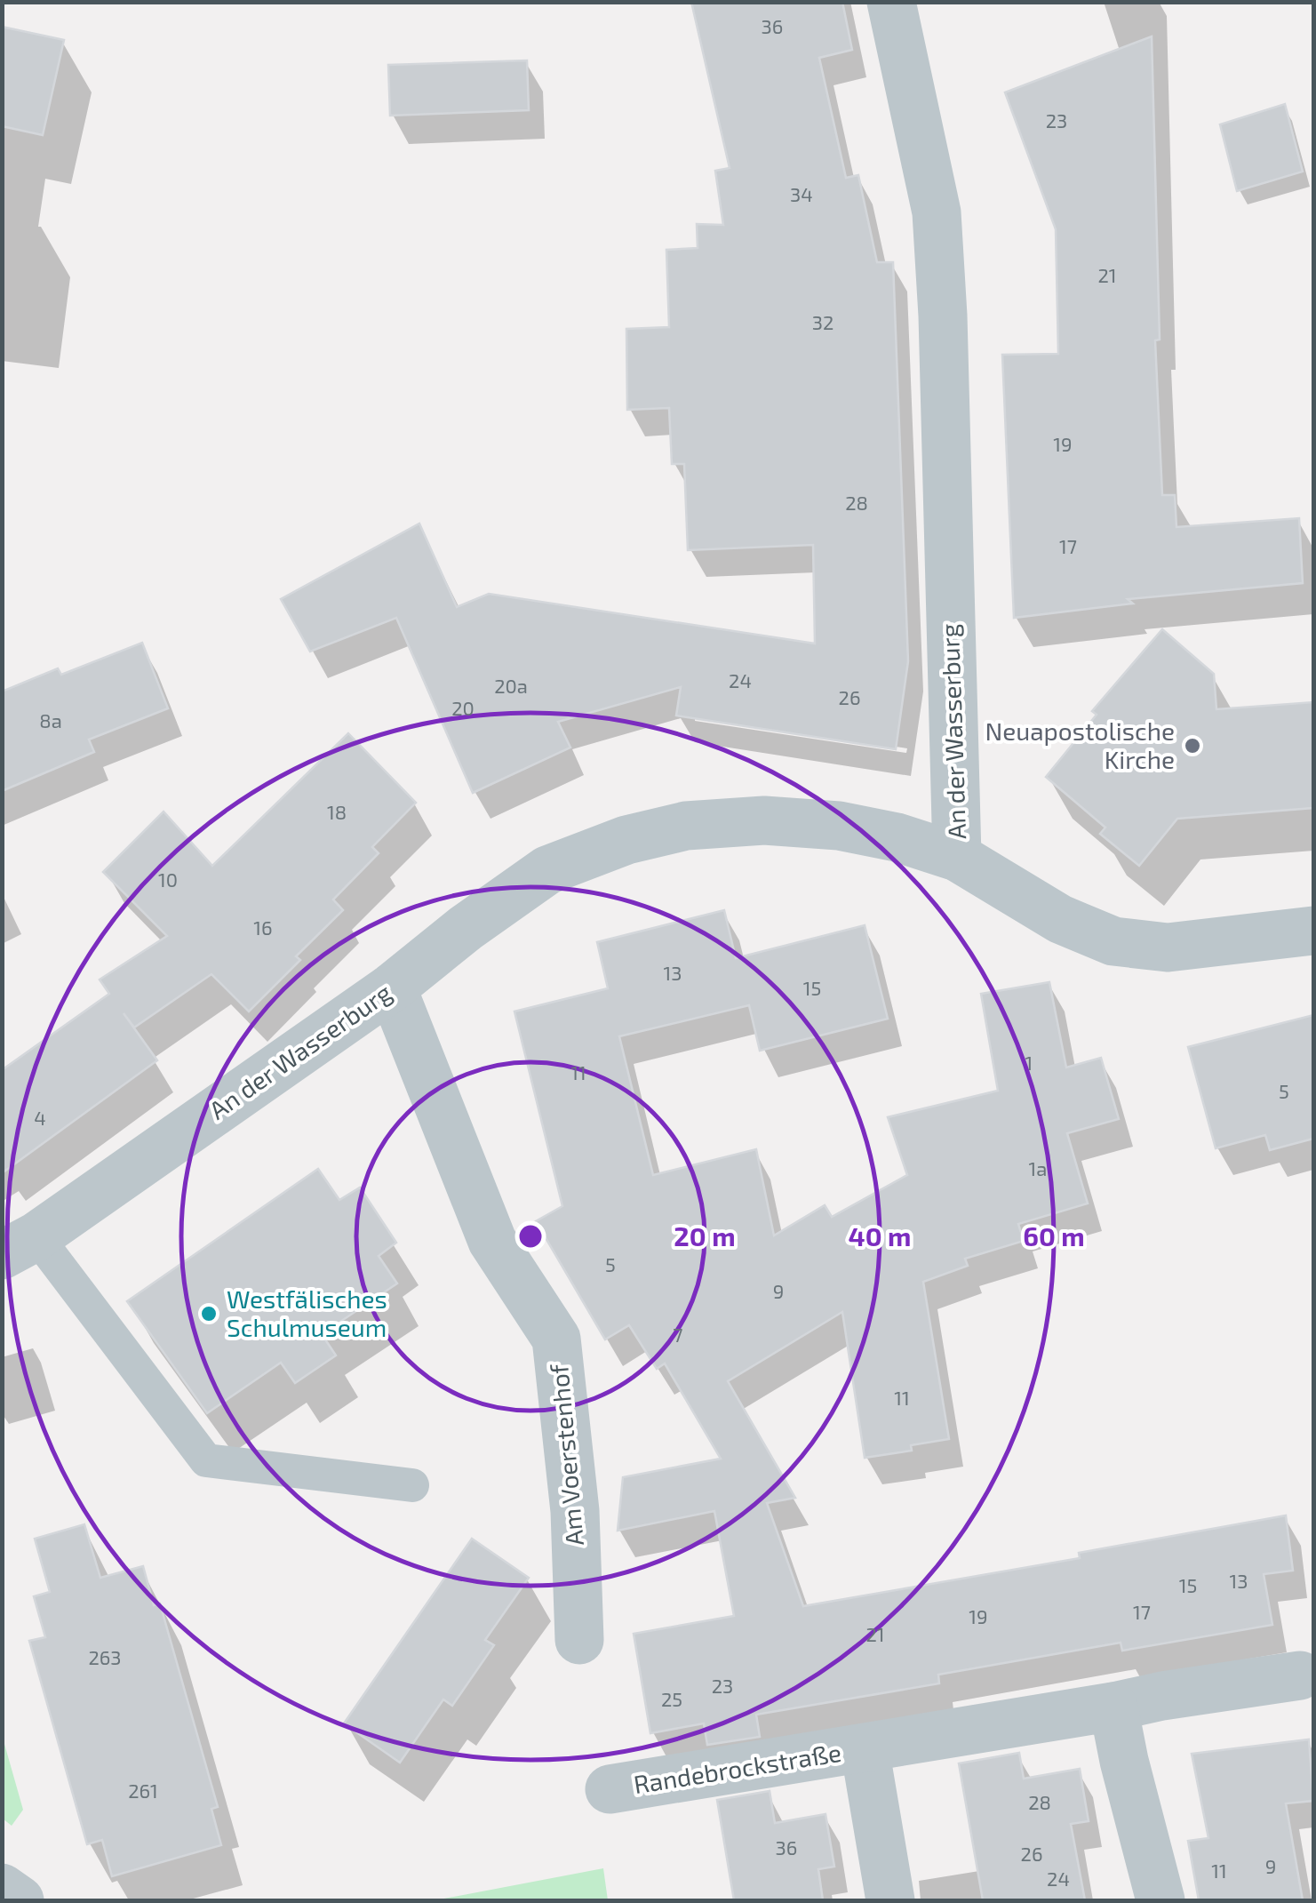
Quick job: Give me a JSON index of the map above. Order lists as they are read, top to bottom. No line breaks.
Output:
{"streets":{"street":["An der Wasserburg","Am Voerstenhof","Randebrockstraße"]},"crossings":[["An der Wasserburg","Am Voerstenhof"]],"places":["Neuapostolische Kirche","Westfälisches Schulmuseum"],"house_numbers":["36","23","34","21","32","19","28","17","24","20a","26","20","8a","18","10","16","13","15","1","11","5","4","1a","5","9","7","11","13","15","17","19","21","263","23","25","261","28","36","26","9","11","24"],"rings":["20 m","40 m","60 m"]}
